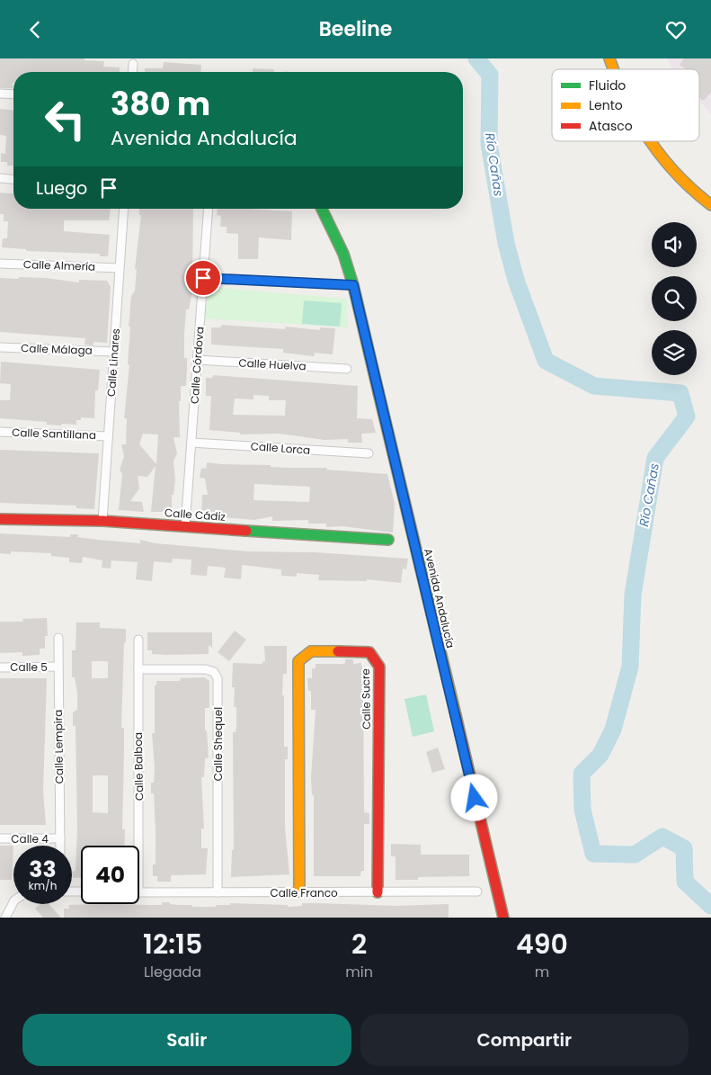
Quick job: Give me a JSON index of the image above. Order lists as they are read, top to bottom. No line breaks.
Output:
{"streets":{"main road":["Calle Cádiz","Avenida Andalucía","Calle Sucre"],"street":["Calle Almería","Calle Málaga","Calle Linares","Calle Huelva","Calle Córdova","Calle Santillana","Calle Lorca","Calle 5","Calle Shequel","Calle Lempira","Calle Balboa","Calle 4","Calle Franco"]},"crossings":[["Calle Almería","Calle Linares"],["Calle Málaga","Calle Linares"],["Calle Linares","Calle Santillana"],["Calle Linares","Calle Cádiz"],["Calle Huelva","Calle Córdova"],["Calle Córdova","Calle Lorca"],["Calle Córdova","Calle Cádiz"],["Calle 5","Calle Lempira"],["Calle Sucre","Calle Franco"],["Calle Shequel","Calle Balboa"],["Calle Shequel","Calle Franco"],["Calle Lempira","Calle 4"]],"water":["Río Cañas"],"legend":["Fluido","Lento","Atasco"],"page":{"header":"Beeline","turn":["380 m","Avenida Andalucía"],"then":"Luego","speed":"33 km/h","limit":"40","eta":["12:15","Llegada","2","min","490","m"],"buttons":["Salir","Compartir"]}}
